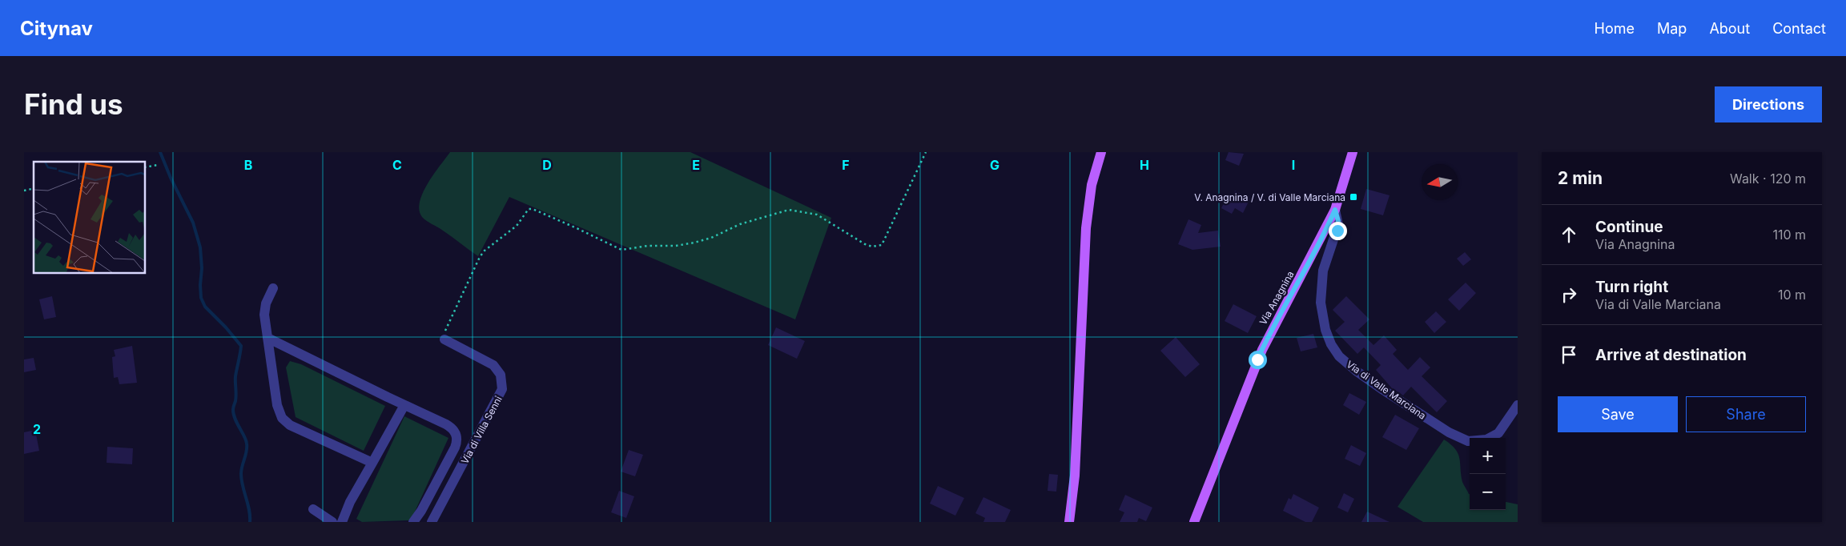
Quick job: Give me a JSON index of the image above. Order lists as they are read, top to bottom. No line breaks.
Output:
{"streets":{"main road":["Via Anagnina"],"street":["Via di Valle Marciana","Via di Villa Senni"]},"crossings":[["Via Anagnina","Via di Valle Marciana"]],"places":{"transit":["V. Anagnina / V. di Valle Marciana"]},"north":"left","page":{"header":"Citynav","nav":["Home","Map","About","Contact"],"buttons":["Directions",["Save","Share"]],"title":"Find us","heading":["2 min","Walk · 120 m"],"list":[["Continue","Via Anagnina","110 m"],["Turn right","Via di Valle Marciana","10 m"],"Arrive at destination"],"map_buttons":["+","−"]},"grid":{"columns":["B","C","D","E","F","G","H","I"],"rows":["2"]}}
